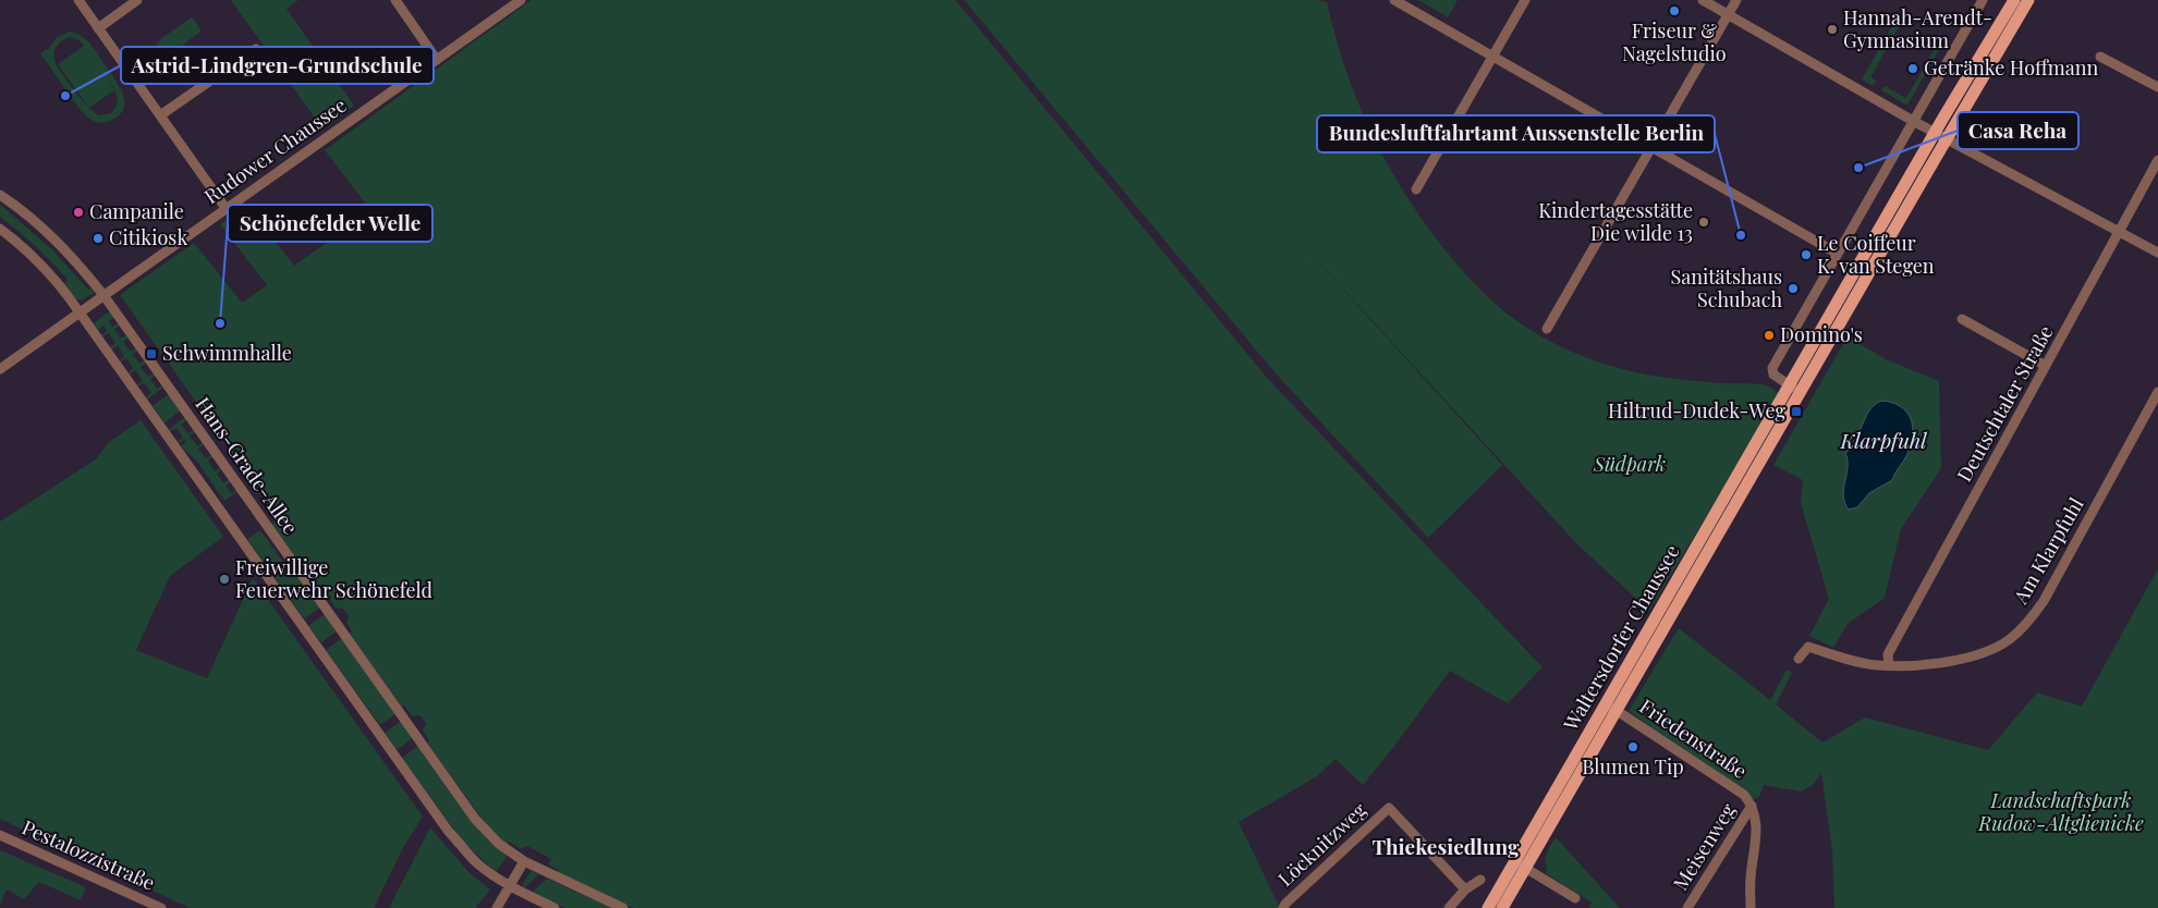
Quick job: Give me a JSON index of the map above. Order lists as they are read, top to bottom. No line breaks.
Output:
{"streets":{"main road":["Waltersdorfer Chaussee"],"street":["Rudower Chaussee","Deutschtaler Straße","Hans-Grade-Allee","Am Klarpfuhl","Friedenstraße","Löcknitzweg","Meisenweg","Pestalozzistraße"]},"crossings":[["Rudower Chaussee","Hans-Grade-Allee"],["Deutschtaler Straße","Am Klarpfuhl"],["Waltersdorfer Chaussee","Friedenstraße"],["Friedenstraße","Meisenweg"]],"districts":["Thiekesiedlung"],"water":["Klarpfuhl"],"parks":["Südpark","Landschaftspark Rudow-Altglienicke"],"places":{"other":["Friseur & Nagelstudio","Hannah-Arendt- Gymnasium","Getränke Hoffmann","Astrid-Lindgren-Grundschule","Casa Reha","Campanile","Kindertagesstätte Die wilde 13","Bundesluftfahrtamt Aussenstelle Berlin","Citikiosk","Le Coiffeur K. van Stegen","Sanitätshaus Schubach","Schönefelder Welle","Domino's","Freiwillige Feuerwehr Schönefeld","Blumen Tip"],"transit":["Schwimmhalle","Hiltrud-Dudek-Weg"]}}
